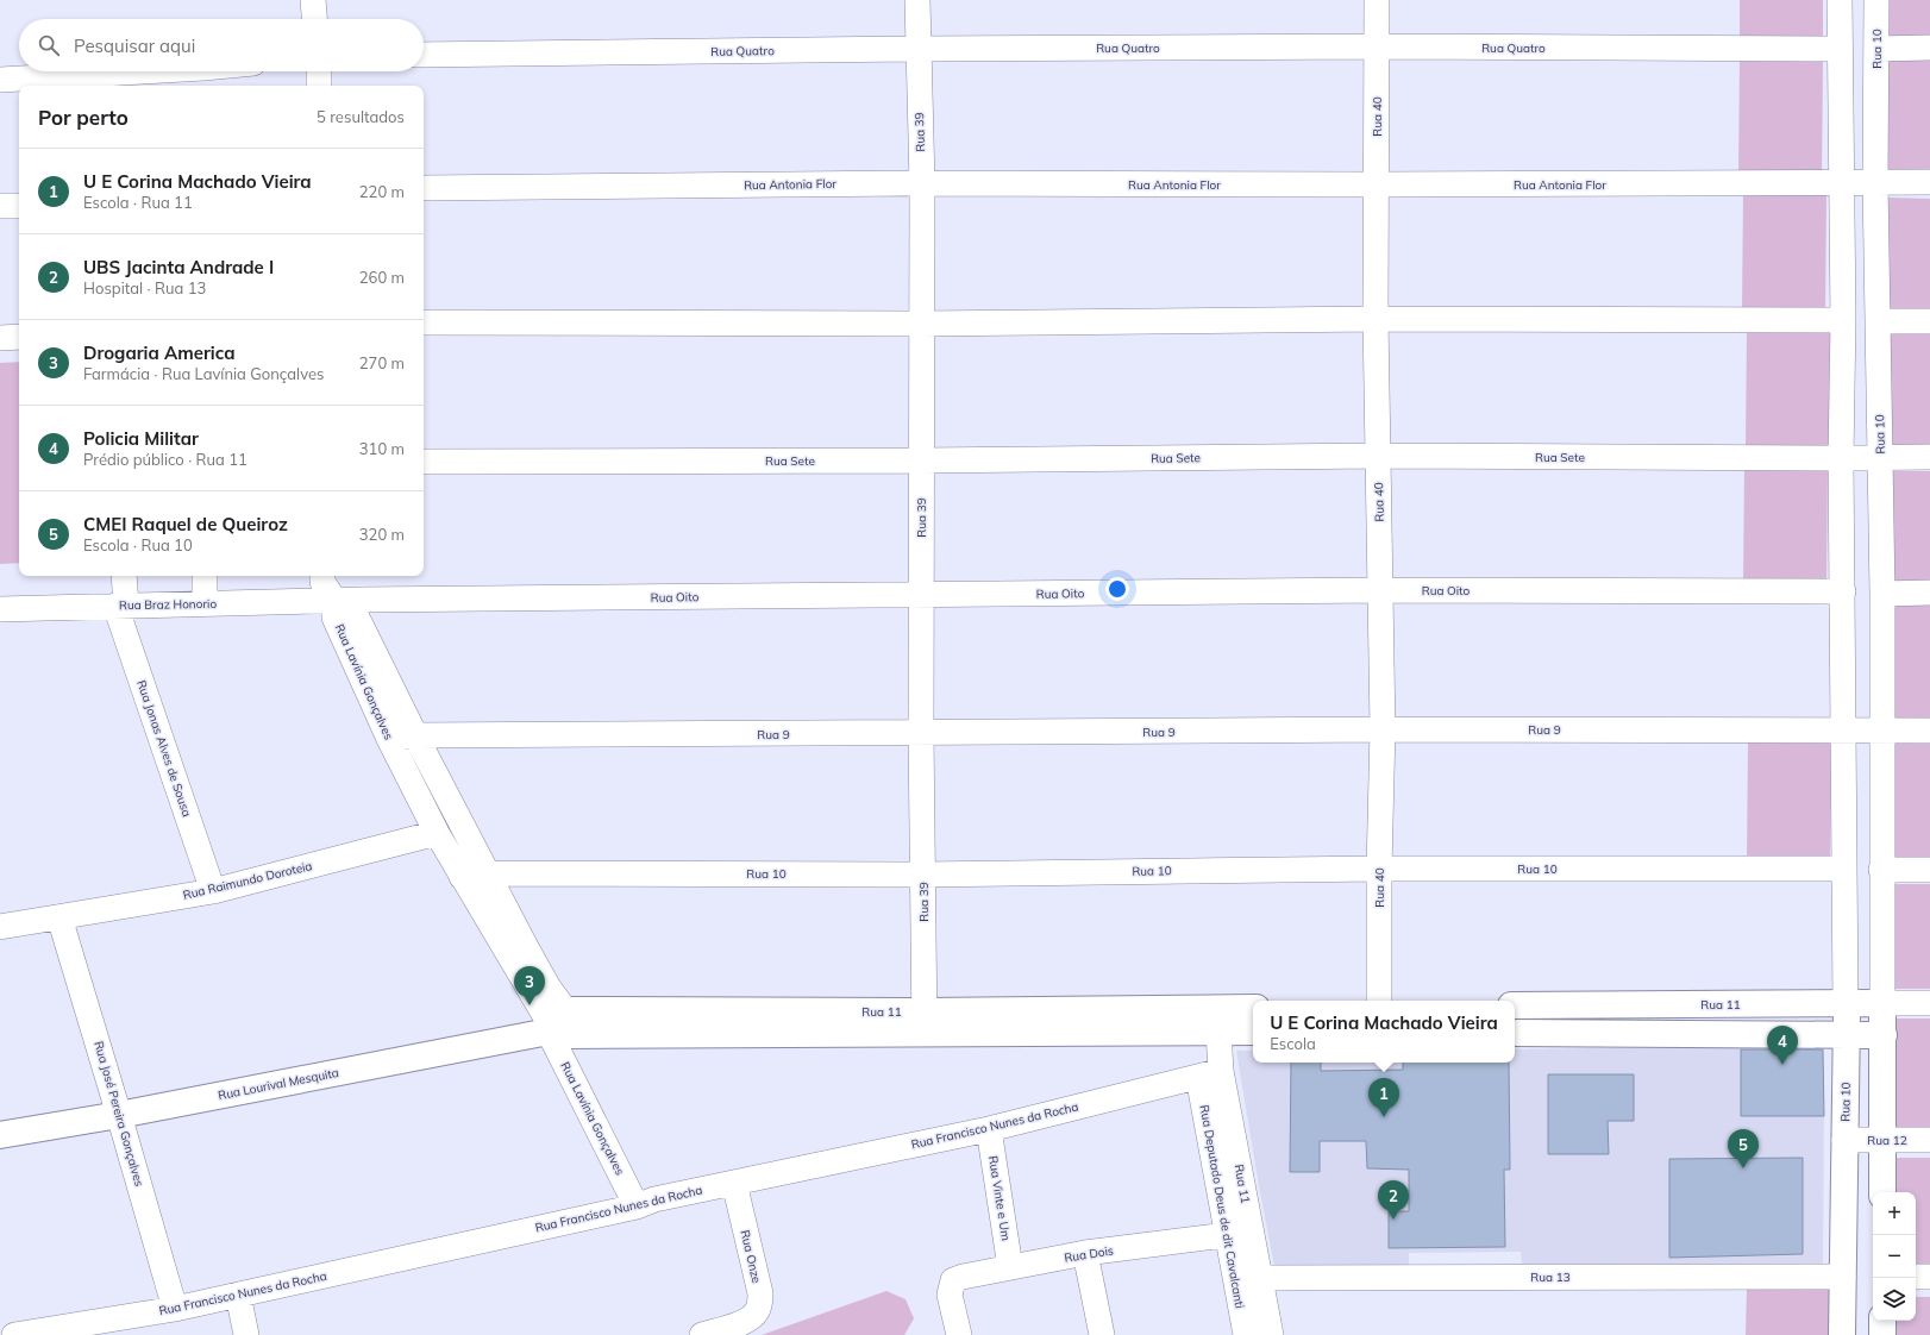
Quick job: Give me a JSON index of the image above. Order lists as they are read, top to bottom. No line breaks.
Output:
{"streets":{"main road":["Rua 10","Rua 11","Rua Lourival Mesquita"],"street":["Rua Quatro","Rua 40","Rua 39","Rua Antonia Flor","Rua Sete","Rua Oito","Rua Braz Honorio","Rua Lavínia Gonçalves","Rua 9","Rua Jonas Alves de Sousa","Rua Raimundo Doroteia","Rua José Pereira Gonçalves","Rua Francisco Nunes da Rocha","Rua 12","Rua Vinte e Um","Rua Deputado Deus de dit Cavalcanti","Rua Dois","Rua Onze","Rua 13"]},"crossings":[["Rua Quatro","Rua 10"],["Rua Quatro","Rua 40"],["Rua Quatro","Rua 39"],["Rua 10","Rua 40"],["Rua 10","Rua 39"],["Rua 10","Rua Antonia Flor"],["Rua 10","Rua Sete"],["Rua 10","Rua Oito"],["Rua 10","Rua Lavínia Gonçalves"],["Rua 10","Rua 9"],["Rua 10","Rua 11"],["Rua 10","Rua 12"],["Rua 10","Rua 13"],["Rua 40","Rua Antonia Flor"],["Rua 40","Rua Sete"],["Rua 40","Rua Oito"],["Rua 40","Rua 9"],["Rua 39","Rua Antonia Flor"],["Rua 39","Rua Sete"],["Rua 39","Rua Oito"],["Rua 39","Rua 9"],["Rua 39","Rua 11"],["Rua Oito","Rua Braz Honorio"],["Rua Oito","Rua Lavínia Gonçalves"],["Rua Braz Honorio","Rua Lavínia Gonçalves"],["Rua Braz Honorio","Rua Jonas Alves de Sousa"],["Rua Lavínia Gonçalves","Rua 9"],["Rua Lavínia Gonçalves","Rua Raimundo Doroteia"],["Rua Lavínia Gonçalves","Rua 11"],["Rua Lavínia Gonçalves","Rua Lourival Mesquita"],["Rua Lavínia Gonçalves","Rua Francisco Nunes da Rocha"],["Rua Jonas Alves de Sousa","Rua Raimundo Doroteia"],["Rua Raimundo Doroteia","Rua José Pereira Gonçalves"],["Rua 11","Rua Lourival Mesquita"],["Rua 11","Rua Francisco Nunes da Rocha"],["Rua 11","Rua Deputado Deus de dit Cavalcanti"],["Rua 11","Rua 13"],["Rua Lourival Mesquita","Rua José Pereira Gonçalves"],["Rua José Pereira Gonçalves","Rua Francisco Nunes da Rocha"],["Rua Francisco Nunes da Rocha","Rua Vinte e Um"],["Rua Francisco Nunes da Rocha","Rua Deputado Deus de dit Cavalcanti"],["Rua Francisco Nunes da Rocha","Rua Onze"],["Rua Vinte e Um","Rua Dois"],["Rua Deputado Deus de dit Cavalcanti","Rua Dois"]],"page":{"search":"Pesquisar aqui","heading":["Por perto","5 resultados"],"list":[{"mark":"1","name":"U E Corina Machado Vieira","note":"Escola · Rua 11","value":"220 m"},{"mark":"2","name":"UBS Jacinta Andrade I","note":"Hospital · Rua 13","value":"260 m"},{"mark":"3","name":"Drogaria America","note":"Farmácia · Rua Lavínia Gonçalves","value":"270 m"},{"mark":"4","name":"Policia Militar","note":"Prédio público · Rua 11","value":"310 m"},{"mark":"5","name":"CMEI Raquel de Queiroz","note":"Escola · Rua 10","value":"320 m"}],"pins":["3","4","1","5","2"],"popup":["U E Corina Machado Vieira","Escola"],"map_buttons":["+","−"]}}
